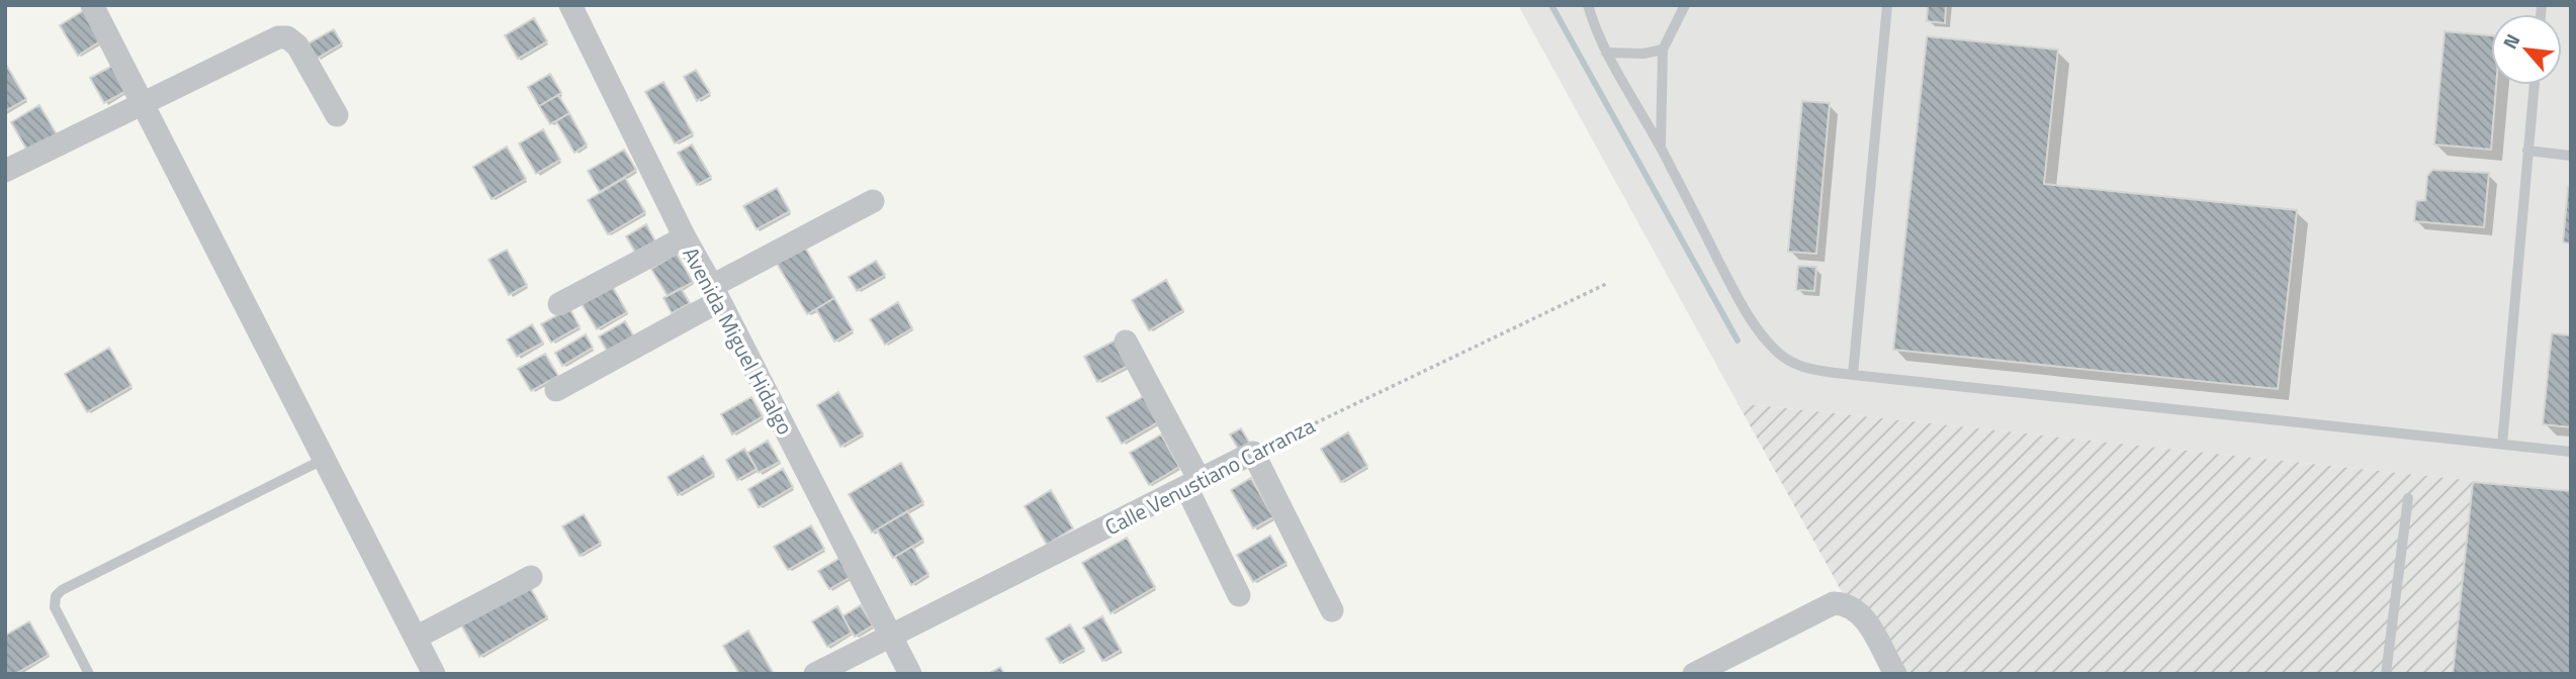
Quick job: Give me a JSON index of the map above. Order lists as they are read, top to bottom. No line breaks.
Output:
{"streets":{"street":["Avenida Miguel Hidalgo","Calle Venustiano Carranza"]},"crossings":[["Avenida Miguel Hidalgo","Calle Venustiano Carranza"]],"north":"top left"}
